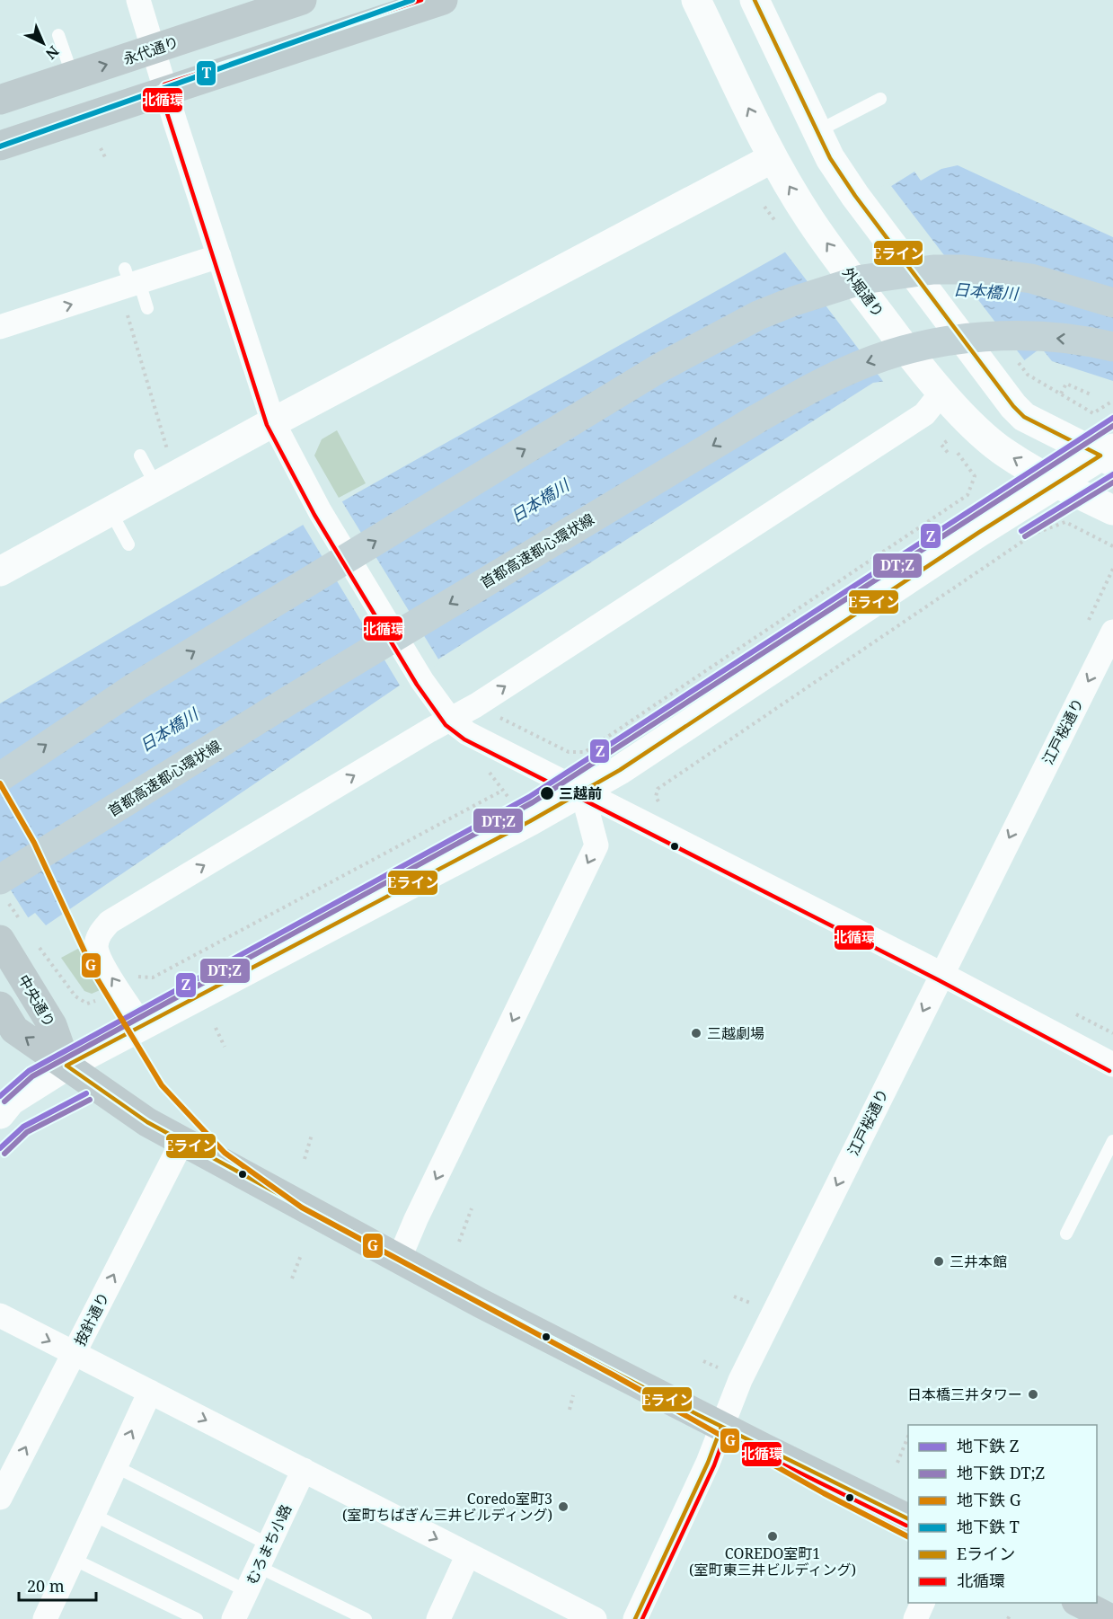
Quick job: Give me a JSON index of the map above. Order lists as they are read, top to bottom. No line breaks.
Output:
{"streets":{"highway":["永代通り","首都高速都心環状線","中央通り"],"street":["外堀通り","江戸桜通り","按針通り","むろまち小路"]},"crossings":[["江戸桜通り","中央通り"],["中央通り","按針通り"]],"one_way":["江戸桜通り"],"water":["日本橋川"],"places":["三越前","三越劇場","三井本館","日本橋三井タワー","Coredo室町3 (室町ちばぎん三井ビルディング)","COREDO室町1 (室町東三井ビルディング)"],"lines":["metro line T","transit line Eライン","transit line 北循環","metro line Z","metro line DT;Z","metro line G"],"legend":["地下鉄 Z","地下鉄 DT;Z","地下鉄 G","地下鉄 T","Eライン","北循環"],"scale_bar":"20 m","north":"bottom right"}
